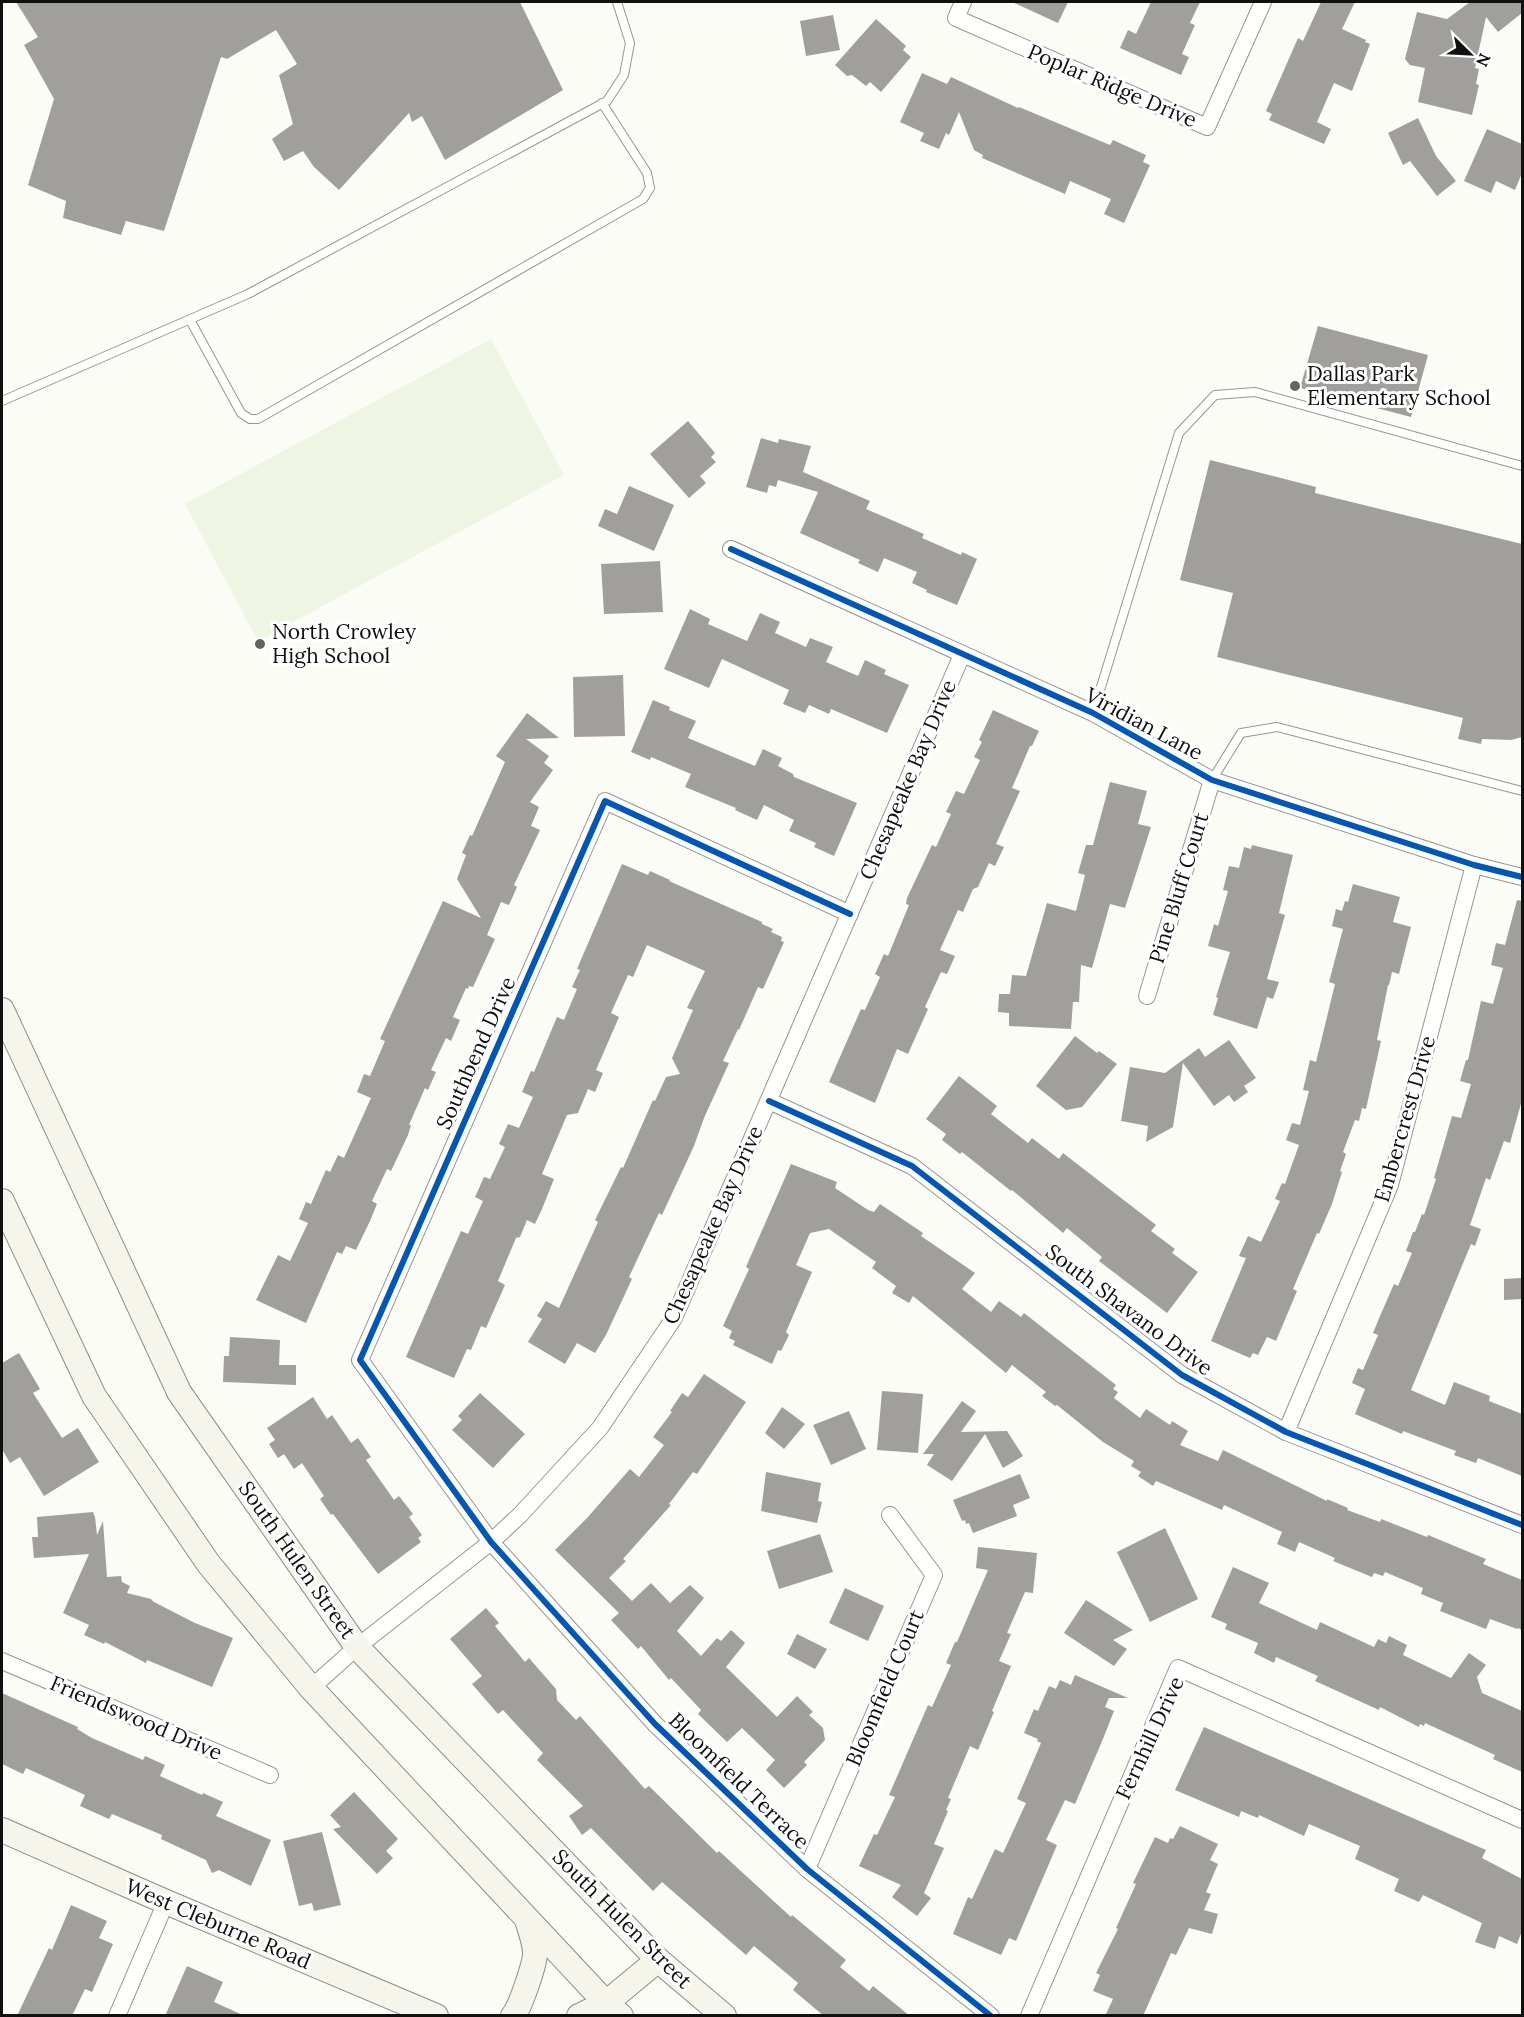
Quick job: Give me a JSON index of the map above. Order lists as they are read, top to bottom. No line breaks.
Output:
{"streets":{"main road":["South Hulen Street","West Cleburne Road"],"street":["Poplar Ridge Drive","Viridian Lane","Chesapeake Bay Drive","Pine Bluff Court","Southbend Drive","Embercrest Drive","South Shavano Drive","Bloomfield Court","Friendswood Drive","Fernhill Drive","Bloomfield Terrace"]},"crossings":[["Viridian Lane","Chesapeake Bay Drive"],["Viridian Lane","Pine Bluff Court"],["Viridian Lane","Embercrest Drive"],["Chesapeake Bay Drive","Southbend Drive"],["Chesapeake Bay Drive","South Shavano Drive"],["Chesapeake Bay Drive","South Hulen Street"],["Chesapeake Bay Drive","Bloomfield Terrace"],["Southbend Drive","Bloomfield Terrace"],["Embercrest Drive","South Shavano Drive"],["Bloomfield Court","Bloomfield Terrace"]],"places":["Dallas Park Elementary School","North Crowley High School"],"north":"bottom right"}
